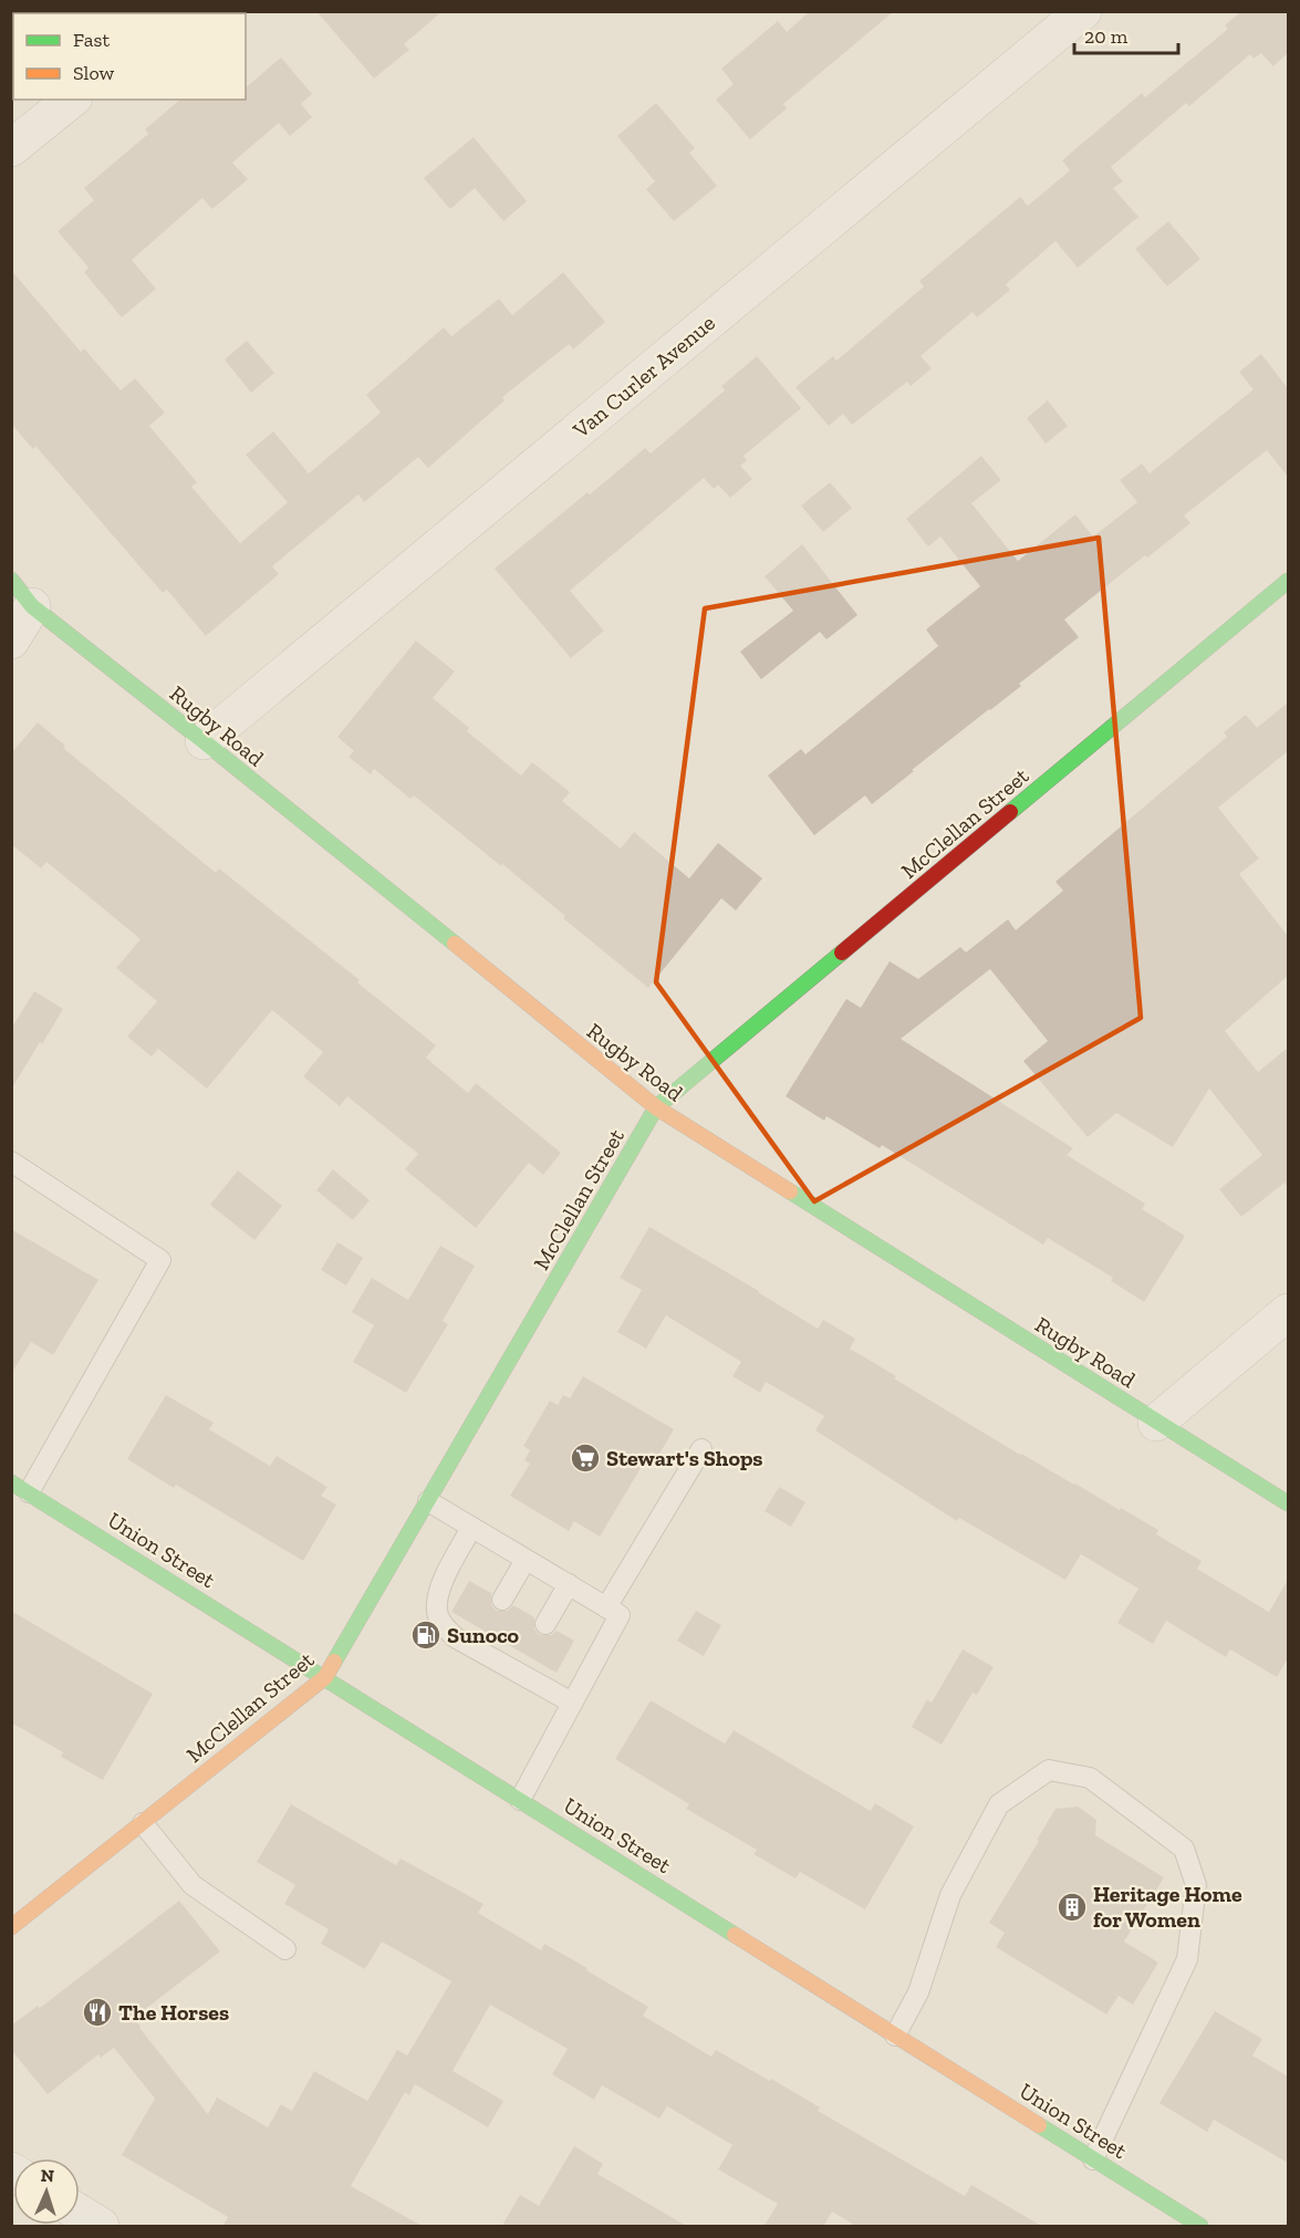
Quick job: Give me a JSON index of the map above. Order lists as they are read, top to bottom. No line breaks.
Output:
{"streets":{"street":["Van Curler Avenue","Rugby Road","McClellan Street","Union Street"]},"crossings":[["Van Curler Avenue","Rugby Road"],["Rugby Road","McClellan Street"],["McClellan Street","Union Street"]],"places":{"supermarket":["Stewart's Shops"],"fuel station":["Sunoco"],"building":["Heritage Home for Women"],"restaurant":["The Horses"]},"legend":["Fast","Slow"],"scale_bar":"20 m","north":"top"}
